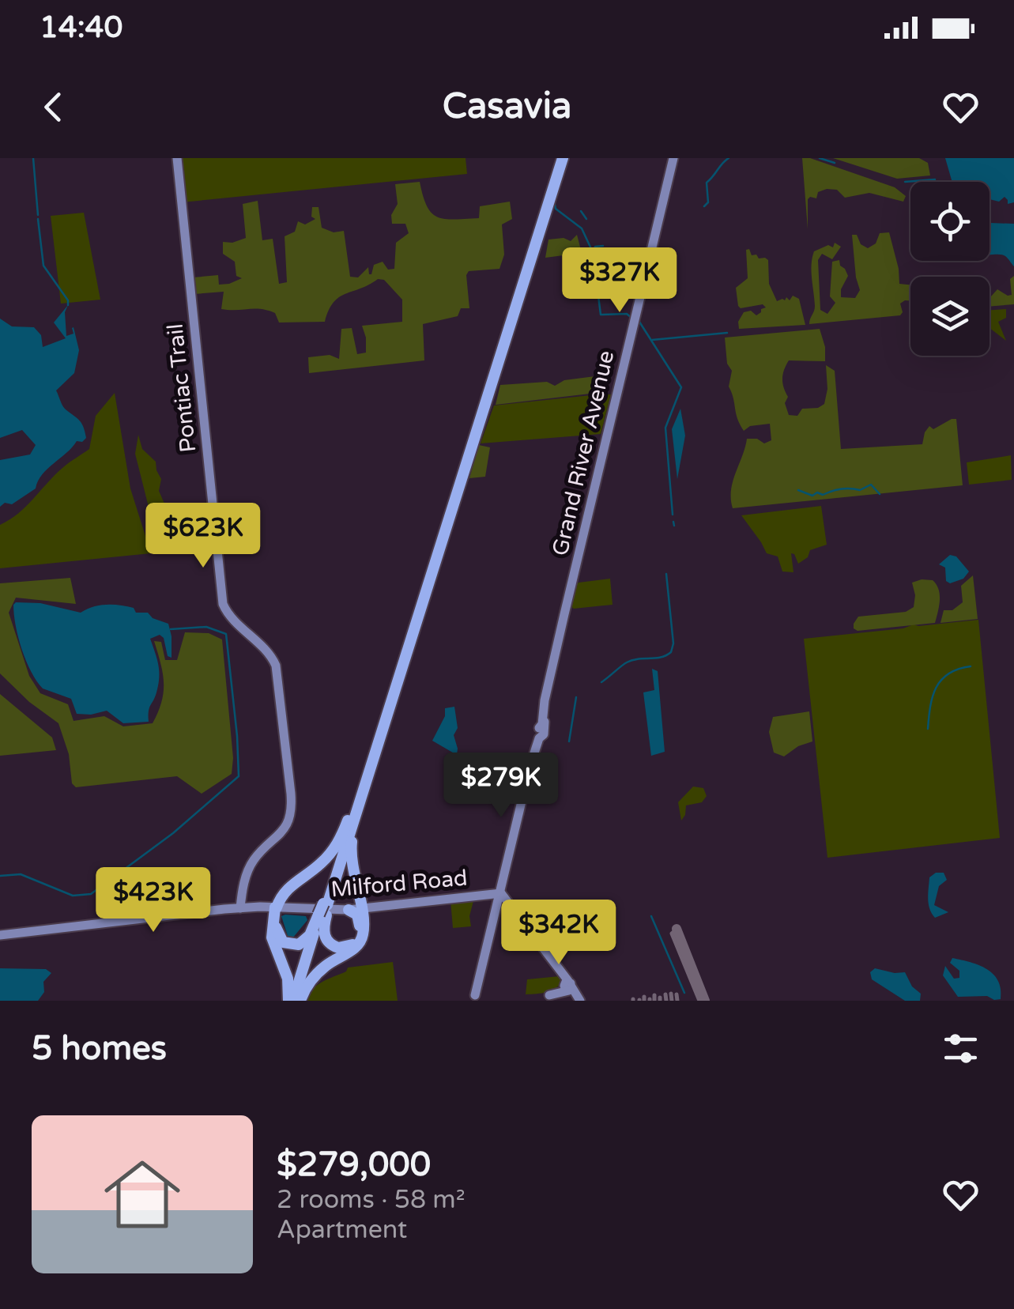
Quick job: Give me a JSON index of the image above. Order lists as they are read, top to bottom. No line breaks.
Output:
{"streets":{"main road":["Pontiac Trail","Grand River Avenue","Milford Road"]},"crossings":[["Pontiac Trail","Milford Road"],["Grand River Avenue","Milford Road"]],"page":{"status":"14:40","header":"Casavia","price":["$327K","$623K","$279K","$423K","$342K"],"heading":"5 homes","list":[{"name":"$279,000","note":"2 rooms · 58 m² · Apartment"}]}}
